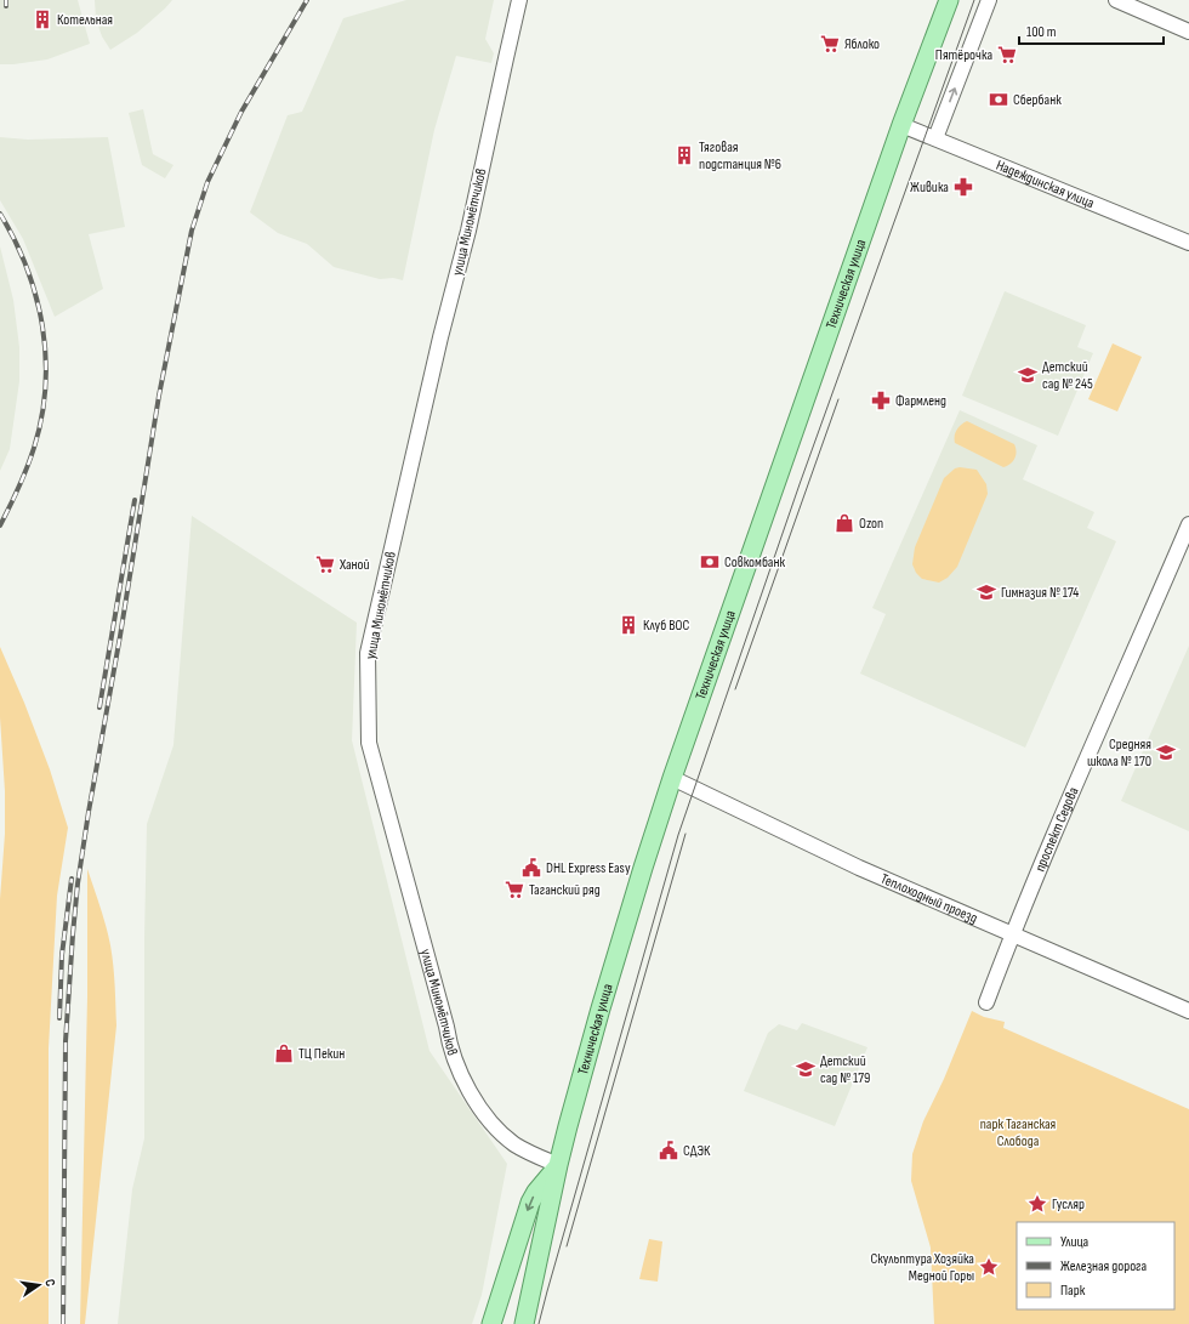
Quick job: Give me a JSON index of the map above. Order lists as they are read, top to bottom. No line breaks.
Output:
{"streets":{"main road":["Техническая улица"],"street":["Надеждинская улица","улица Миномётчиков","проспект Седова","Теплоходный проезд"]},"crossings":[["Надеждинская улица","Техническая улица"],["улица Миномётчиков","Техническая улица"],["Техническая улица","Теплоходный проезд"],["проспект Седова","Теплоходный проезд"]],"parks":["парк Таганская Слобода"],"places":{"building":["Котельная","Тяговая подстанция №6","Клуб ВОС"],"supermarket":["Яблоко","Пятёрочка","Ханой","Таганский ряд"],"bank":["Сбербанк","Совкомбанк"],"pharmacy":["Живика","Фармленд"],"school or university":["Детский сад № 245","Гимназия № 174","Средняя школа № 170","Детский сад № 179"],"shop":["Ozon","ТЦ Пекин"],"public building":["DHL Express Easy","СДЭК"],"place":["Гусляр","Скульптура Хозяйка Медной Горы"]},"legend":["Улица","Железная дорога","Парк"],"scale_bar":"100 m","north":"right"}
